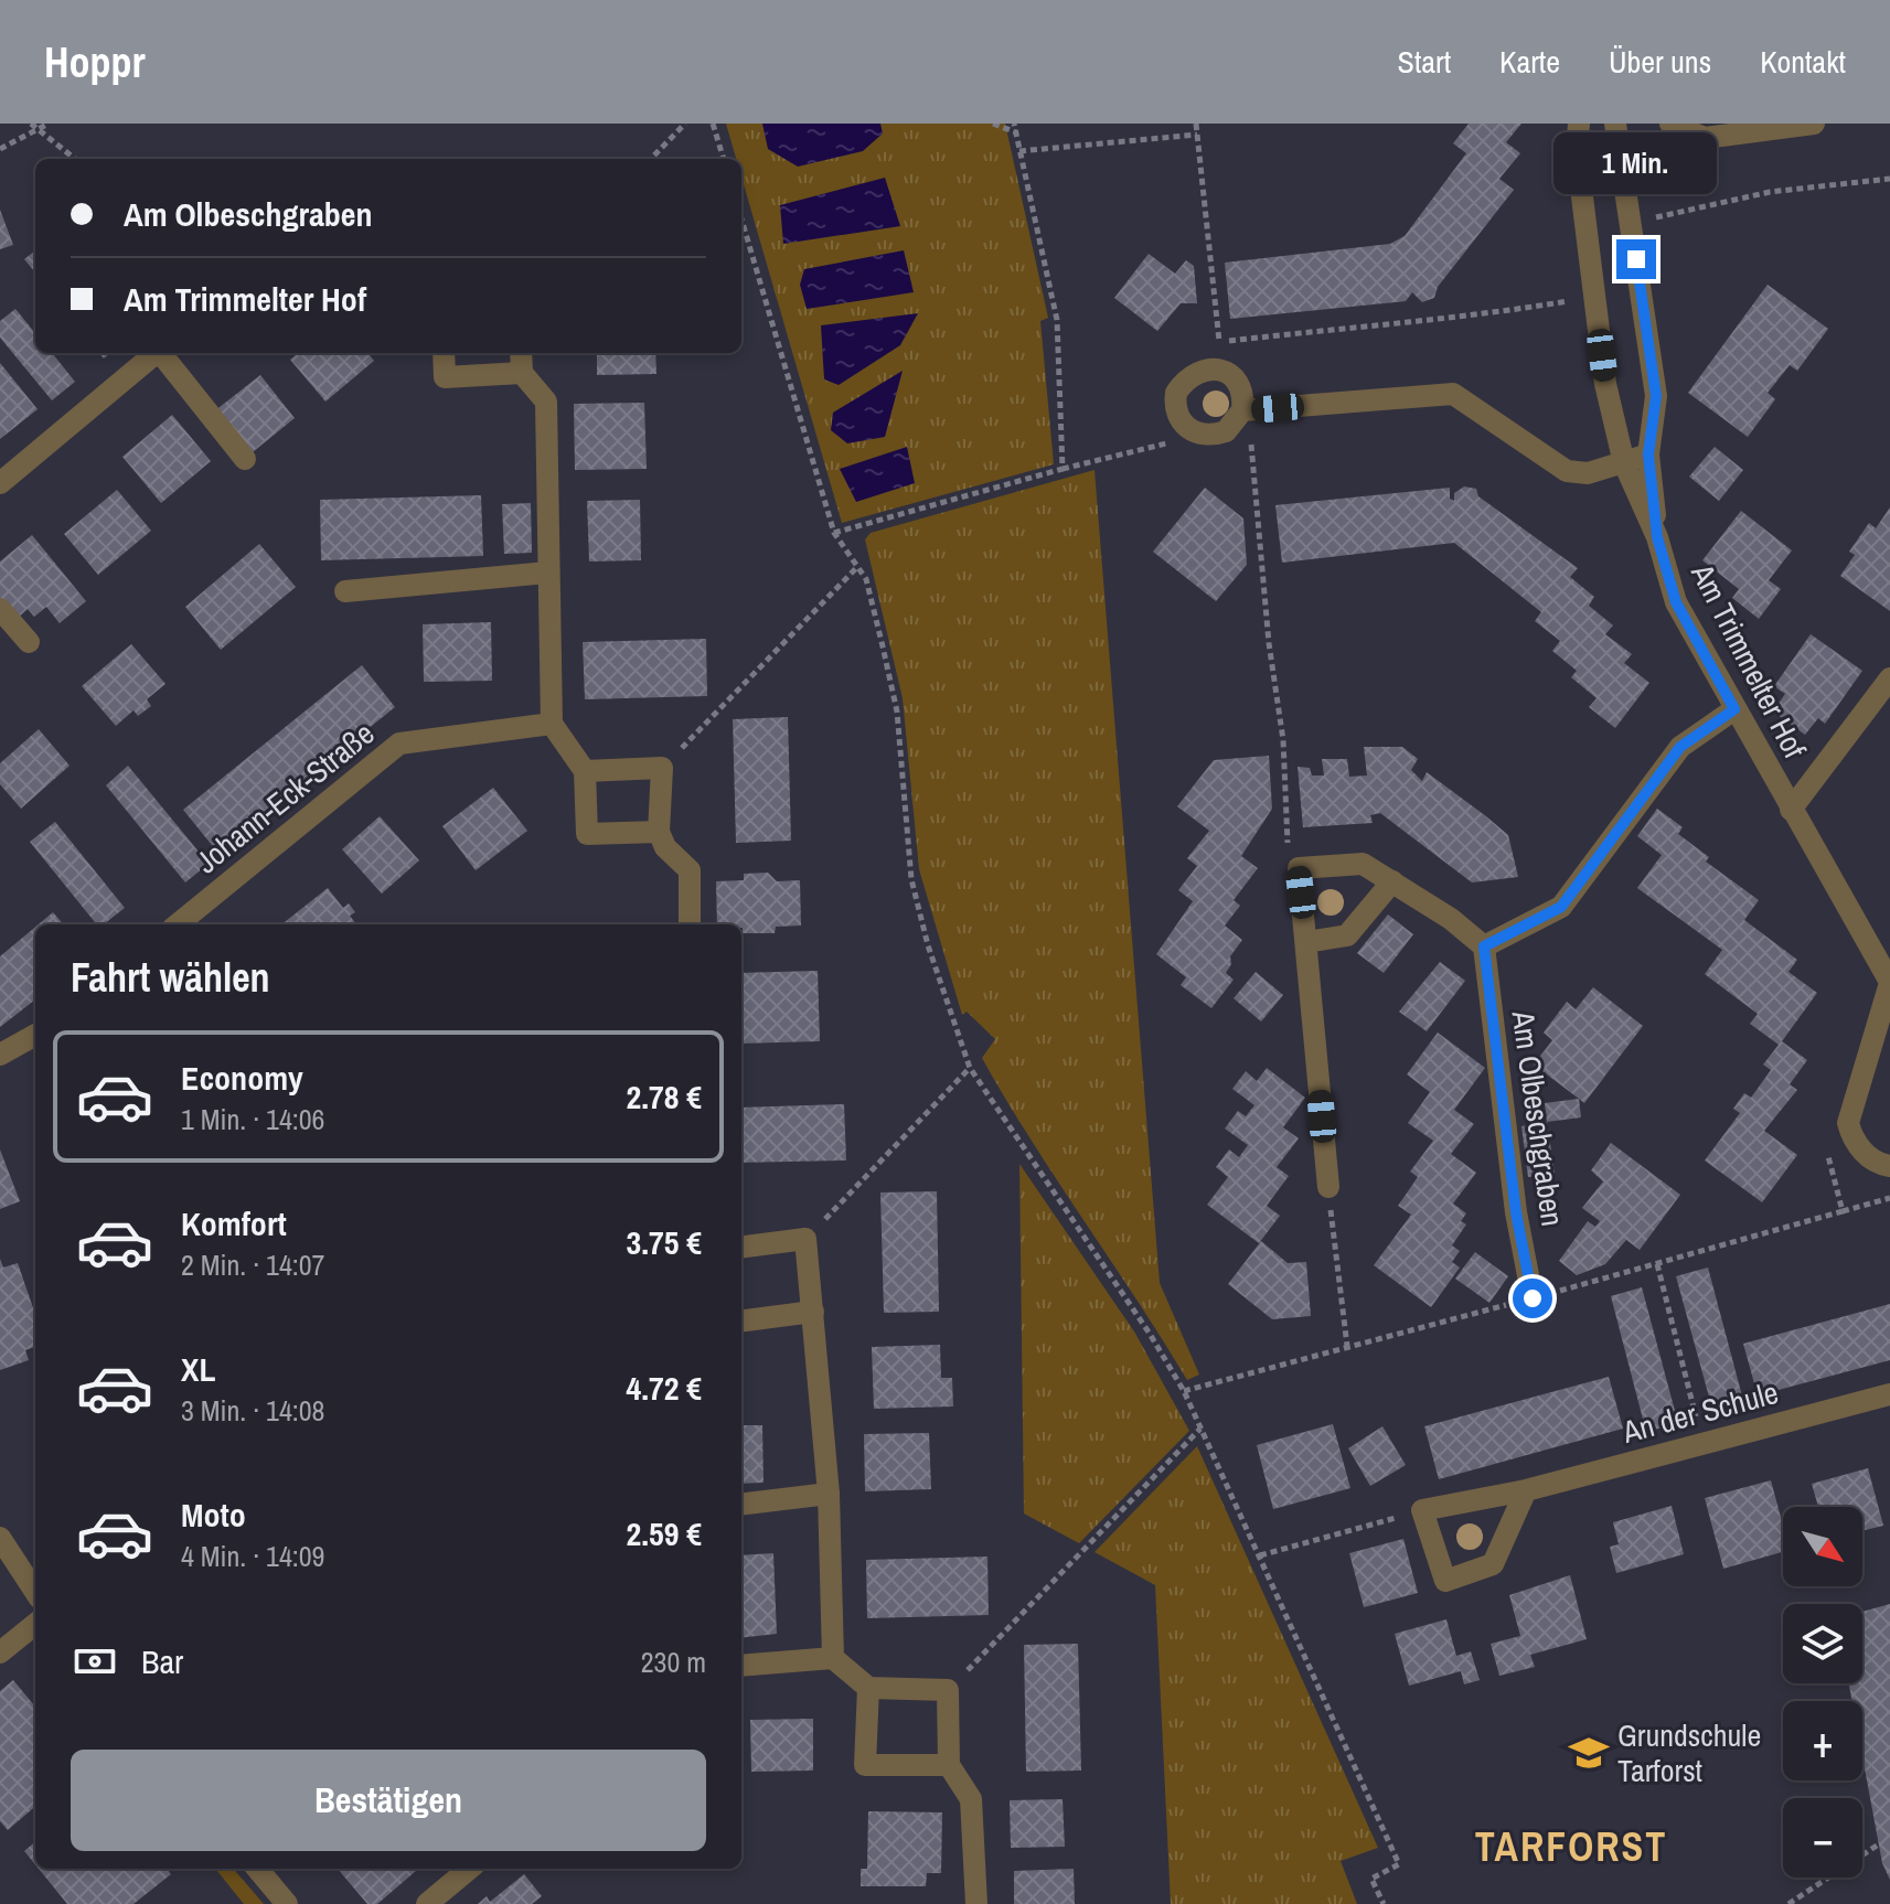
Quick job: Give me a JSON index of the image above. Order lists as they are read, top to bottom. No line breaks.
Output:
{"streets":{"street":["Am Trimmelter Hof","Johann-Eck-Straße","Am Olbeschgraben","An der Schule"]},"districts":["TARFORST"],"places":{"school or university":["Grundschule Tarforst"]},"north":"bottom right","page":{"header":"Hoppr","nav":["Start","Karte","Über uns","Kontakt"],"bubble":"1 Min.","banner":["Am Olbeschgraben","Am Trimmelter Hof"],"heading":"Fahrt wählen","list":[{"name":"Economy","note":"1 Min. · 14:06","value":"2.78 €"},{"name":"Komfort","note":"2 Min. · 14:07","value":"3.75 €"},{"name":"XL","note":"3 Min. · 14:08","value":"4.72 €"},{"name":"Moto","note":"4 Min. · 14:09","value":"2.59 €"}],"map_buttons":["+","−"],"pay":["Bar","230 m"],"buttons":"Bestätigen"}}
